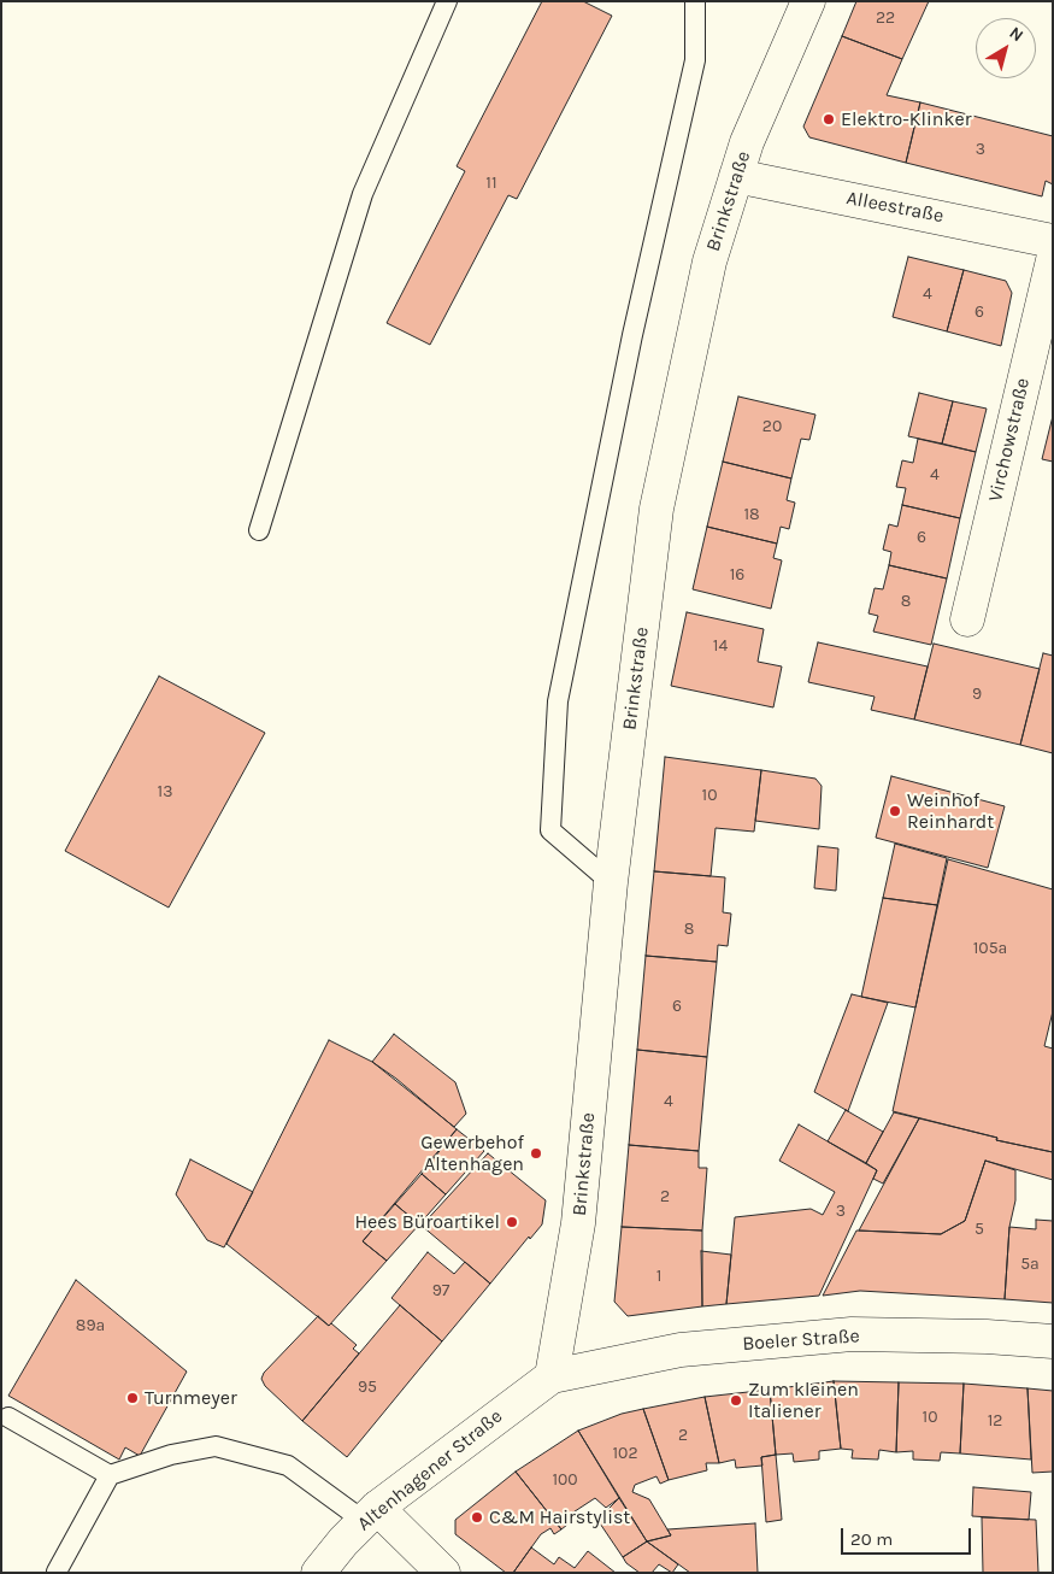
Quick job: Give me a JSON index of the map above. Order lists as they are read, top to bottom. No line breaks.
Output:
{"streets":{"street":["Brinkstraße","Alleestraße","Virchowstraße","Boeler Straße","Altenhagener Straße"]},"crossings":[["Brinkstraße","Alleestraße"],["Brinkstraße","Boeler Straße"],["Brinkstraße","Altenhagener Straße"],["Boeler Straße","Altenhagener Straße"]],"places":["Elektro-Klinker","Weinhof Reinhardt","Gewerbehof Altenhagen","Hees Büroartikel","Turnmeyer","Zum kleinen Italiener","C&M Hairstylist"],"house_numbers":["22","3","11","4","6","20","4","18","6","16","8","14","9","13","10","8","105a","6","4","2","3","5","5a","1","97","89a","95","10","12","2","102","100"],"scale_bar":"20 m","north":"top right"}
